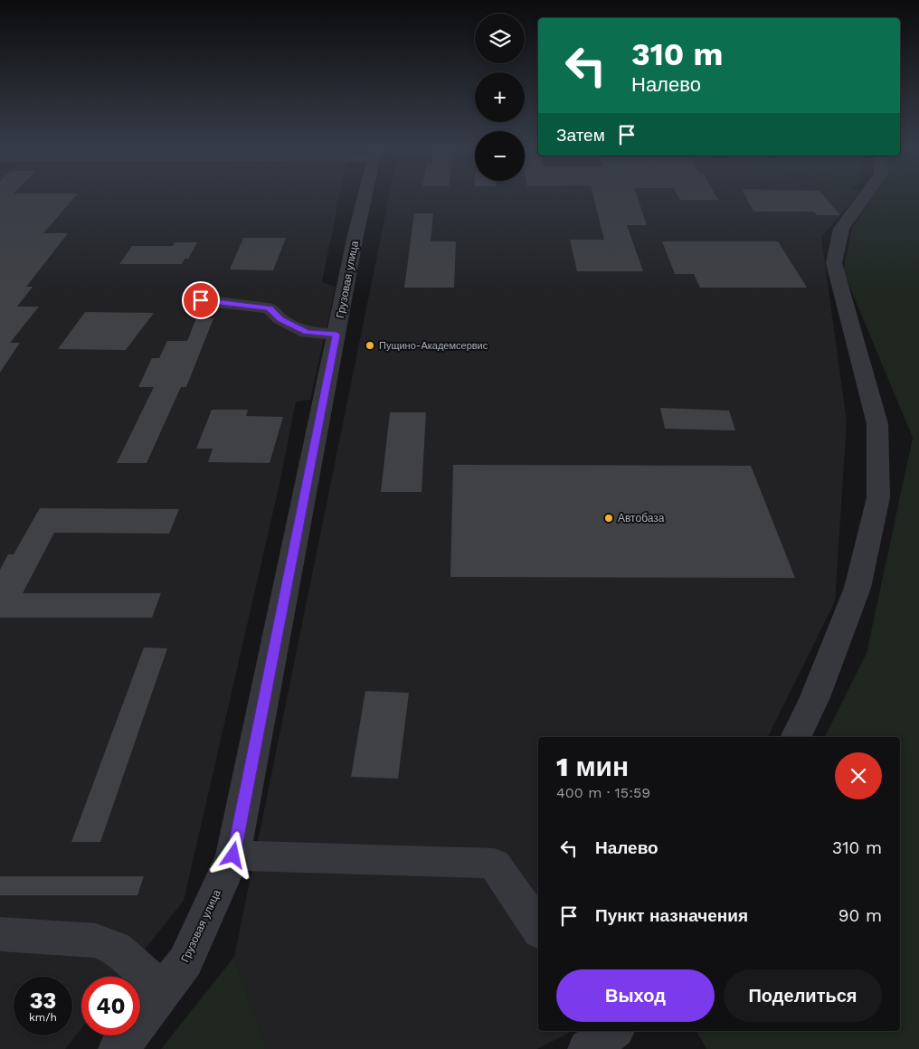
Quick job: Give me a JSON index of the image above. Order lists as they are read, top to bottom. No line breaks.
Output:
{"streets":{"street":["Грузовая улица"]},"places":["Пущино-Академсервис","Автобаза"],"page":{"map_buttons":["+","−"],"turn":["310 m","Налево"],"then":"Затем","heading":["1 мин","400 m · 15:59"],"list":[{"name":"Налево","value":"310 m"},{"name":"Пункт назначения","value":"90 m"}],"buttons":["Выход","Поделиться"],"speed":"33 km/h","limit":"40"}}
